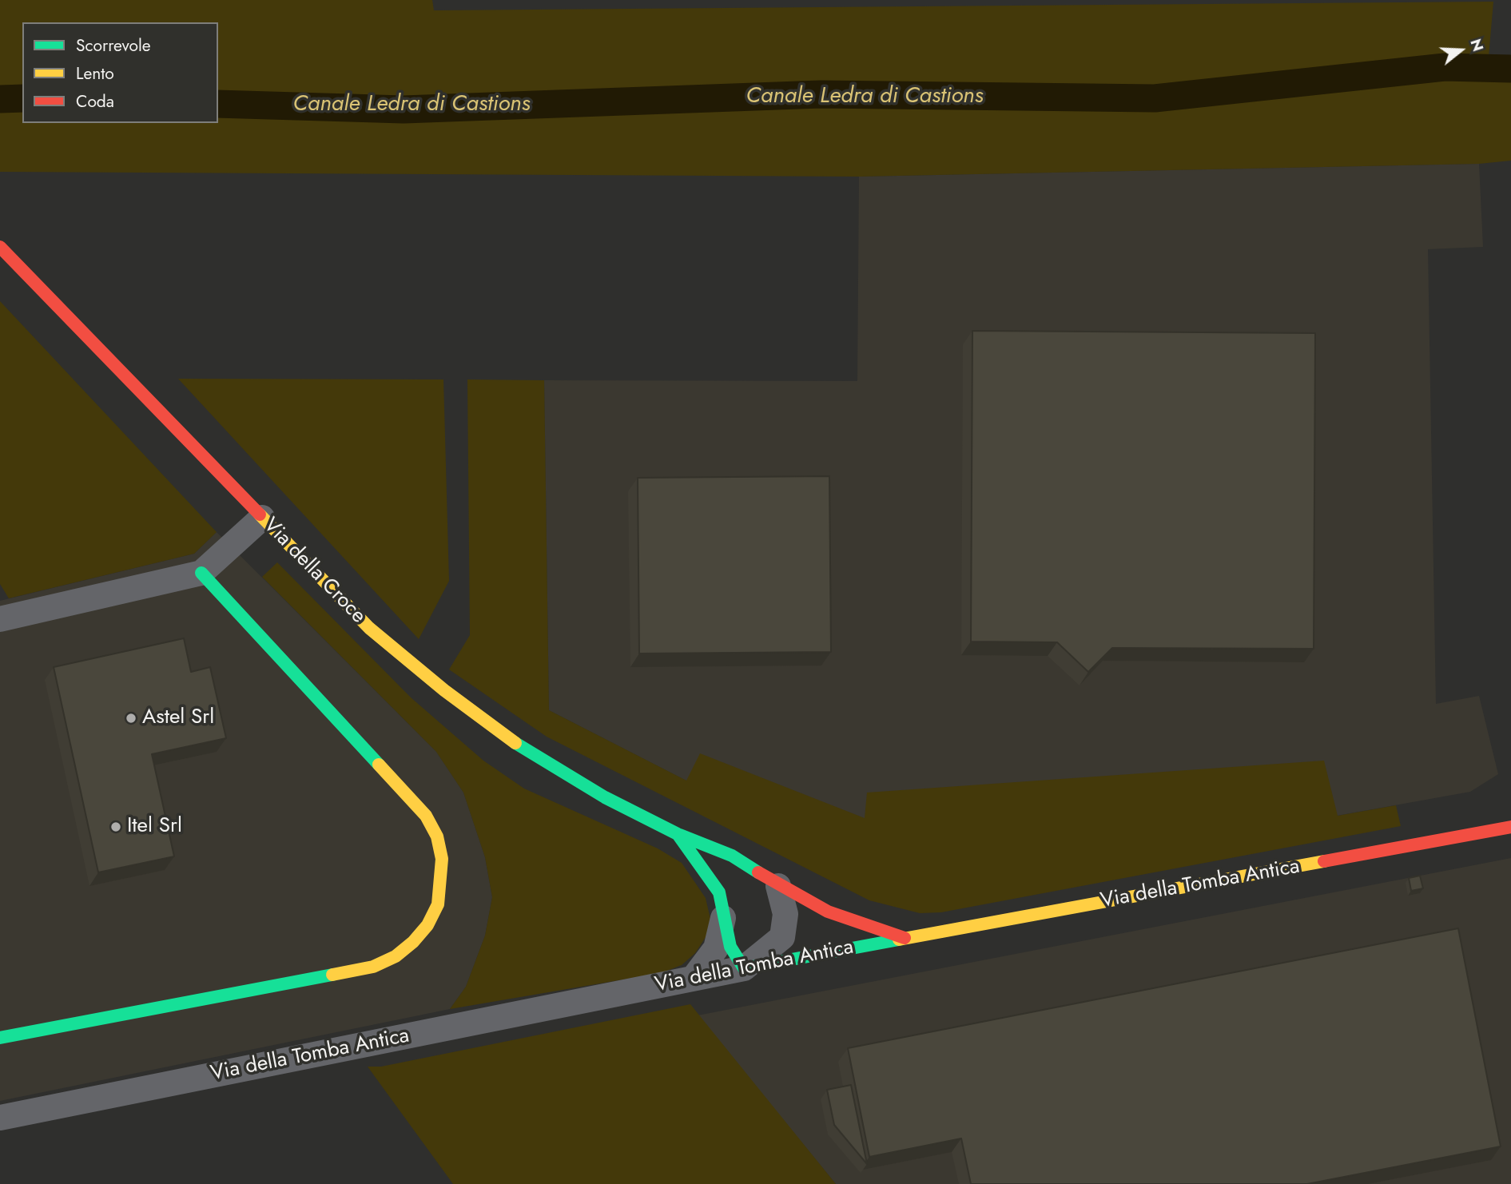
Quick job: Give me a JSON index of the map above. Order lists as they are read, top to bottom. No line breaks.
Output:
{"streets":{"main road":["Via della Croce","Via della Tomba Antica"]},"crossings":[["Via della Croce","Via della Tomba Antica"]],"water":["Canale Ledra di Castions"],"places":["Astel Srl","Itel Srl"],"legend":["Scorrevole","Lento","Coda"],"north":"right"}
